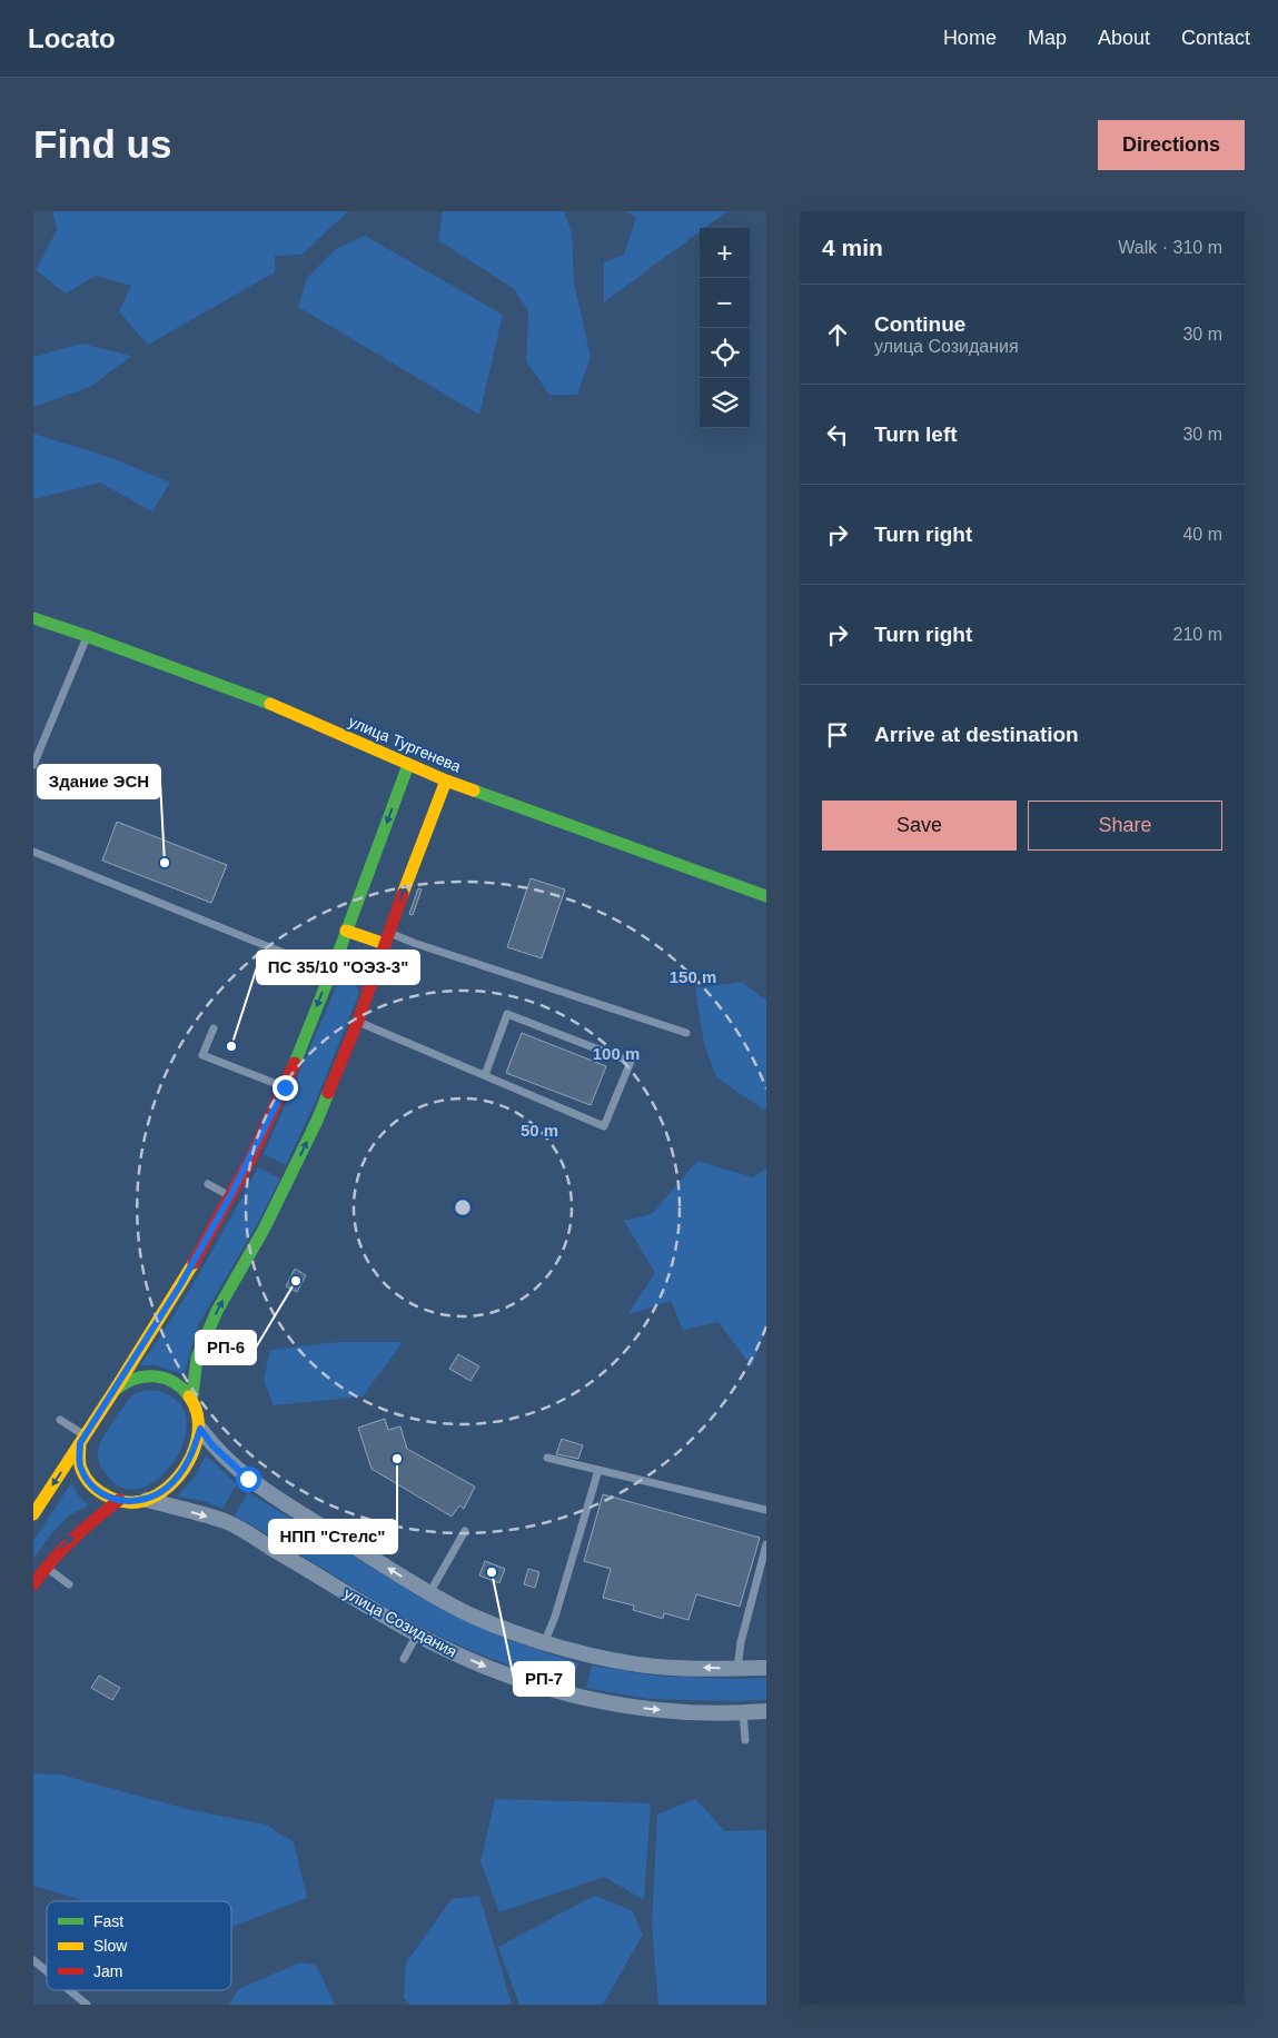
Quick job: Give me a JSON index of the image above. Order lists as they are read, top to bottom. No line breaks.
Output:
{"streets":{"street":["улица Тургенева","улица Созидания"]},"places":["Здание ЭСН","ПС 35/10 \"ОЭЗ-3\"","РП-6","НПП \"Стелс\"","РП-7"],"legend":["Fast","Slow","Jam"],"page":{"header":"Locato","nav":["Home","Map","About","Contact"],"buttons":["Directions",["Save","Share"]],"title":"Find us","heading":["4 min","Walk · 310 m"],"map_buttons":["+","−"],"list":[["Continue","улица Созидания","30 m"],["Turn left","30 m"],["Turn right","40 m"],["Turn right","210 m"],"Arrive at destination"]},"rings":["150 m","100 m","50 m"]}
